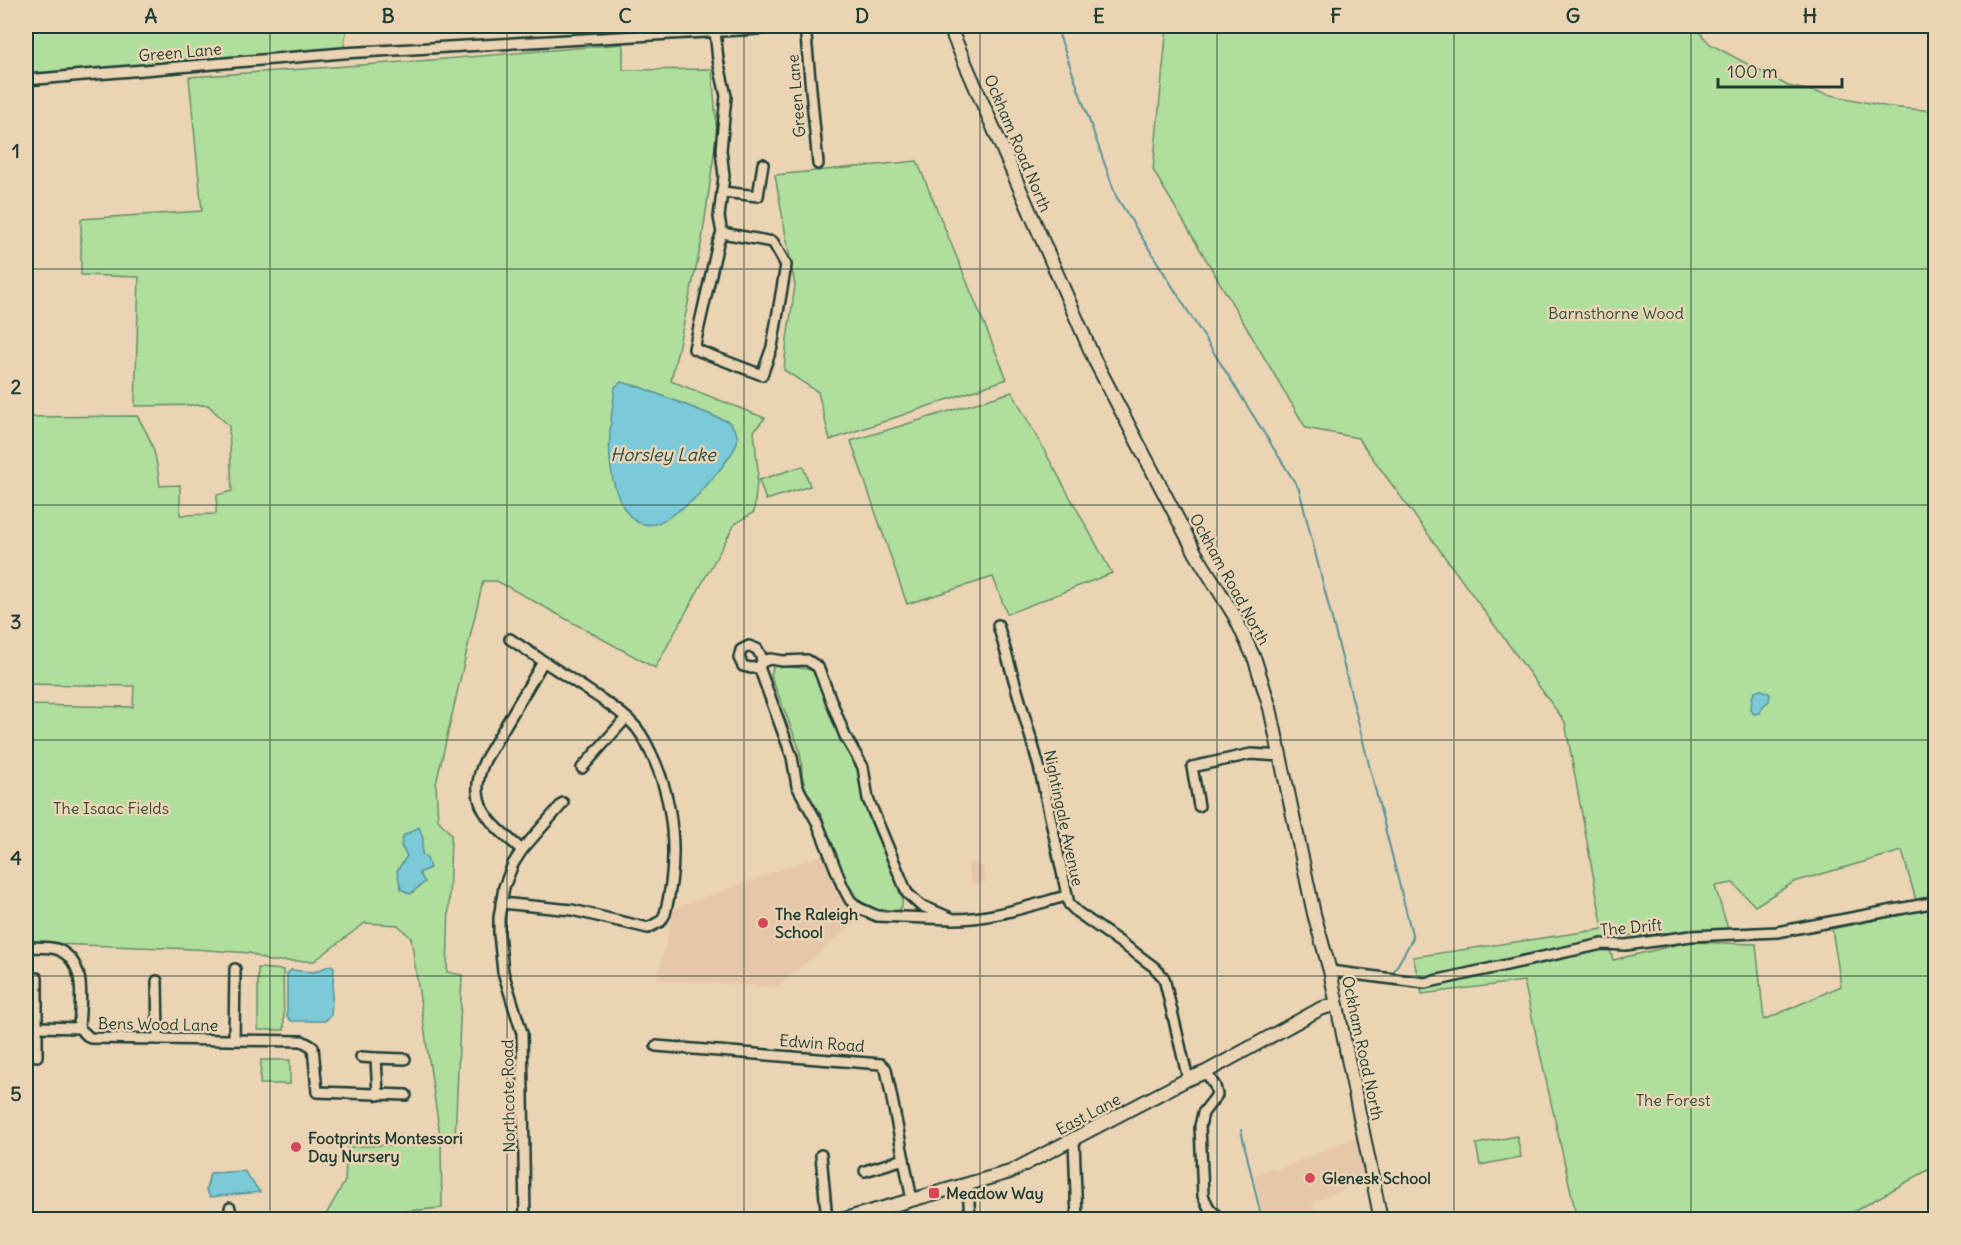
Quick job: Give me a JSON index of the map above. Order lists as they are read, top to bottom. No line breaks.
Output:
{"streets":{"main road":["Ockham Road North","East Lane"],"street":["Green Lane","Nightingale Avenue","The Drift","Bens Wood Lane","Edwin Road","Northcote Road"]},"crossings":[["Ockham Road North","The Drift"],["Ockham Road North","East Lane"],["Nightingale Avenue","East Lane"],["Edwin Road","East Lane"]],"water":["Horsley Lake"],"parks":["Barnsthorne Wood","The Isaac Fields","The Forest"],"places":{"other":["The Raleigh School","Footprints Montessori Day Nursery","Glenesk School"],"transit":["Meadow Way"]},"scale_bar":"100 m","grid":{"columns":["A","B","C","D","E","F","G","H"],"rows":["1","2","3","4","5"]}}
